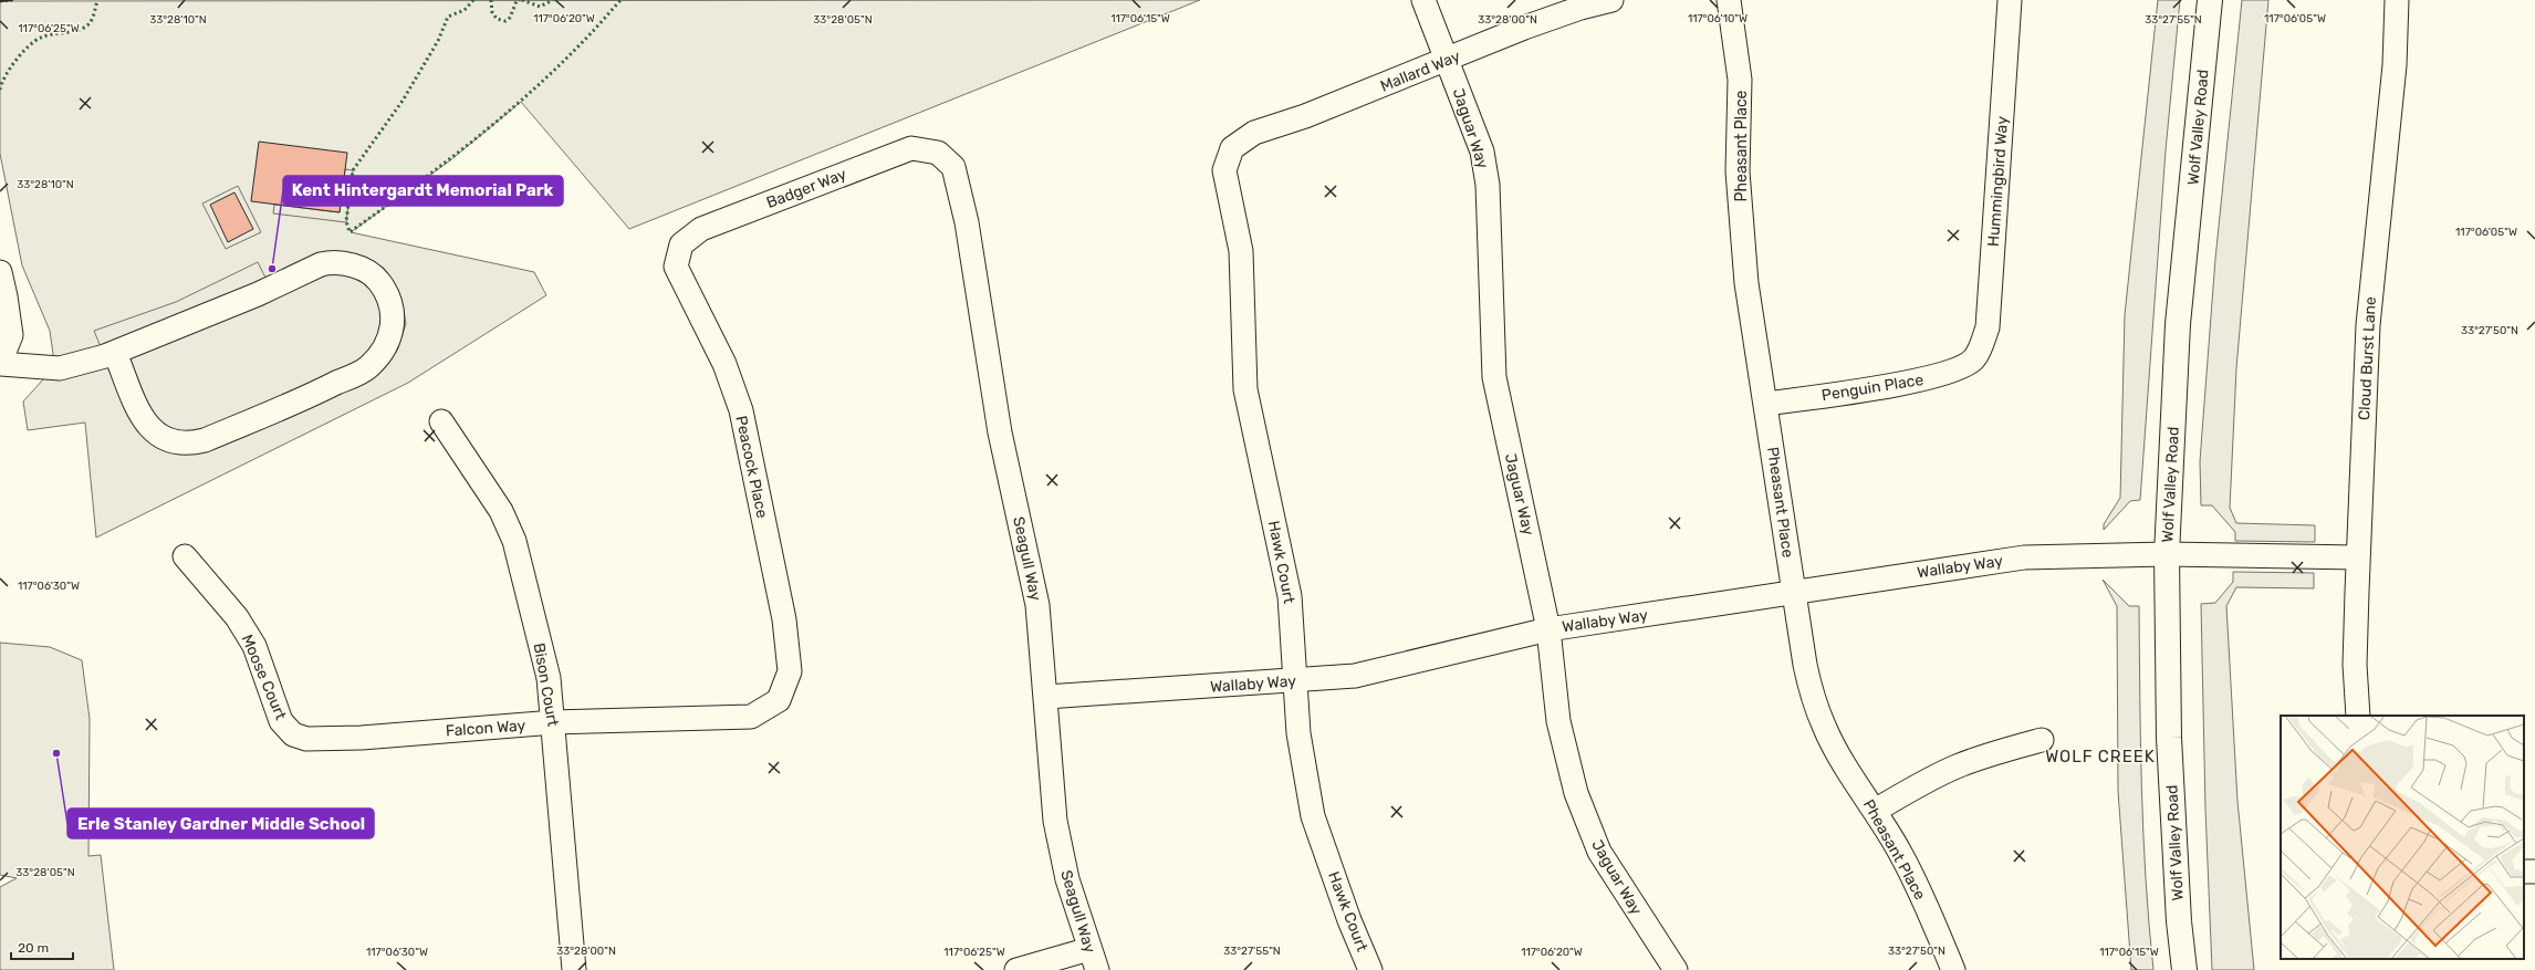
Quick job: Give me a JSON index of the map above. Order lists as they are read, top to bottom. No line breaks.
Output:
{"streets":{"main road":["Wolf Valley Road"],"street":["Mallard Way","Jaguar Way","Pheasant Place","Hummingbird Way","Badger Way","Cloud Burst Lane","Penguin Place","Peacock Place","Seagull Way","Hawk Court","Wallaby Way","Moose Court","Bison Court","Falcon Way"]},"crossings":[["Mallard Way","Jaguar Way"],["Mallard Way","Hawk Court"],["Wolf Valley Road","Wallaby Way"],["Jaguar Way","Wallaby Way"],["Pheasant Place","Penguin Place"],["Pheasant Place","Wallaby Way"],["Hummingbird Way","Penguin Place"],["Badger Way","Peacock Place"],["Badger Way","Seagull Way"],["Cloud Burst Lane","Wallaby Way"],["Peacock Place","Falcon Way"],["Seagull Way","Wallaby Way"],["Hawk Court","Wallaby Way"],["Moose Court","Falcon Way"],["Bison Court","Falcon Way"]],"districts":["WOLF CREEK"],"places":["Kent Hintergardt Memorial Park","Erle Stanley Gardner Middle School"],"scale_bar":"20 m","coordinates":["117°06'20\"W","117°06'15\"W","117°06'10\"W","117°06'05\"W","33°28'10\"N","33°28'05\"N","33°28'00\"N","33°27'55\"N","117°06'25\"W","33°27'50\"N","117°06'30\"W"]}
